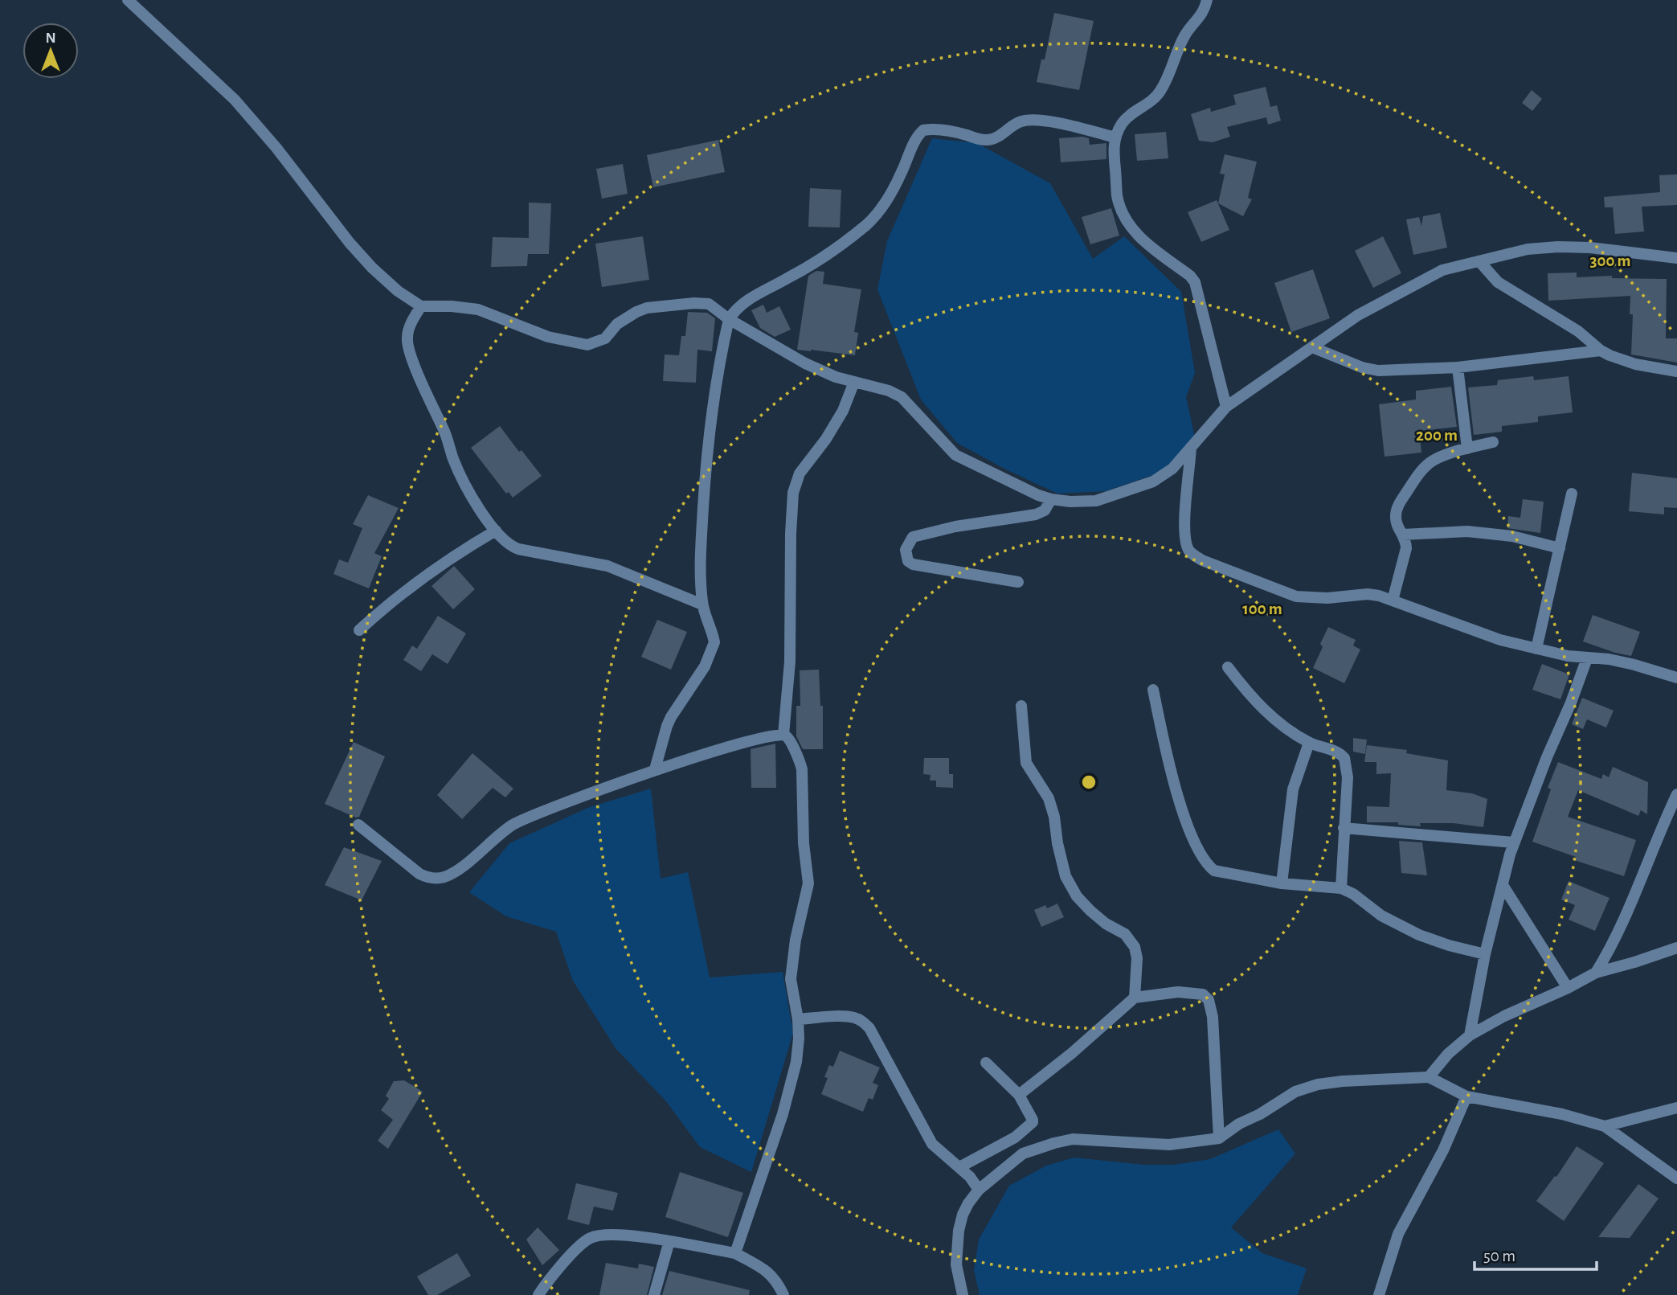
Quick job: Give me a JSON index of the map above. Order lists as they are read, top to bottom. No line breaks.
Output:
{"scale_bar":"50 m","north":"top","rings":["300 m","200 m","100 m"]}
